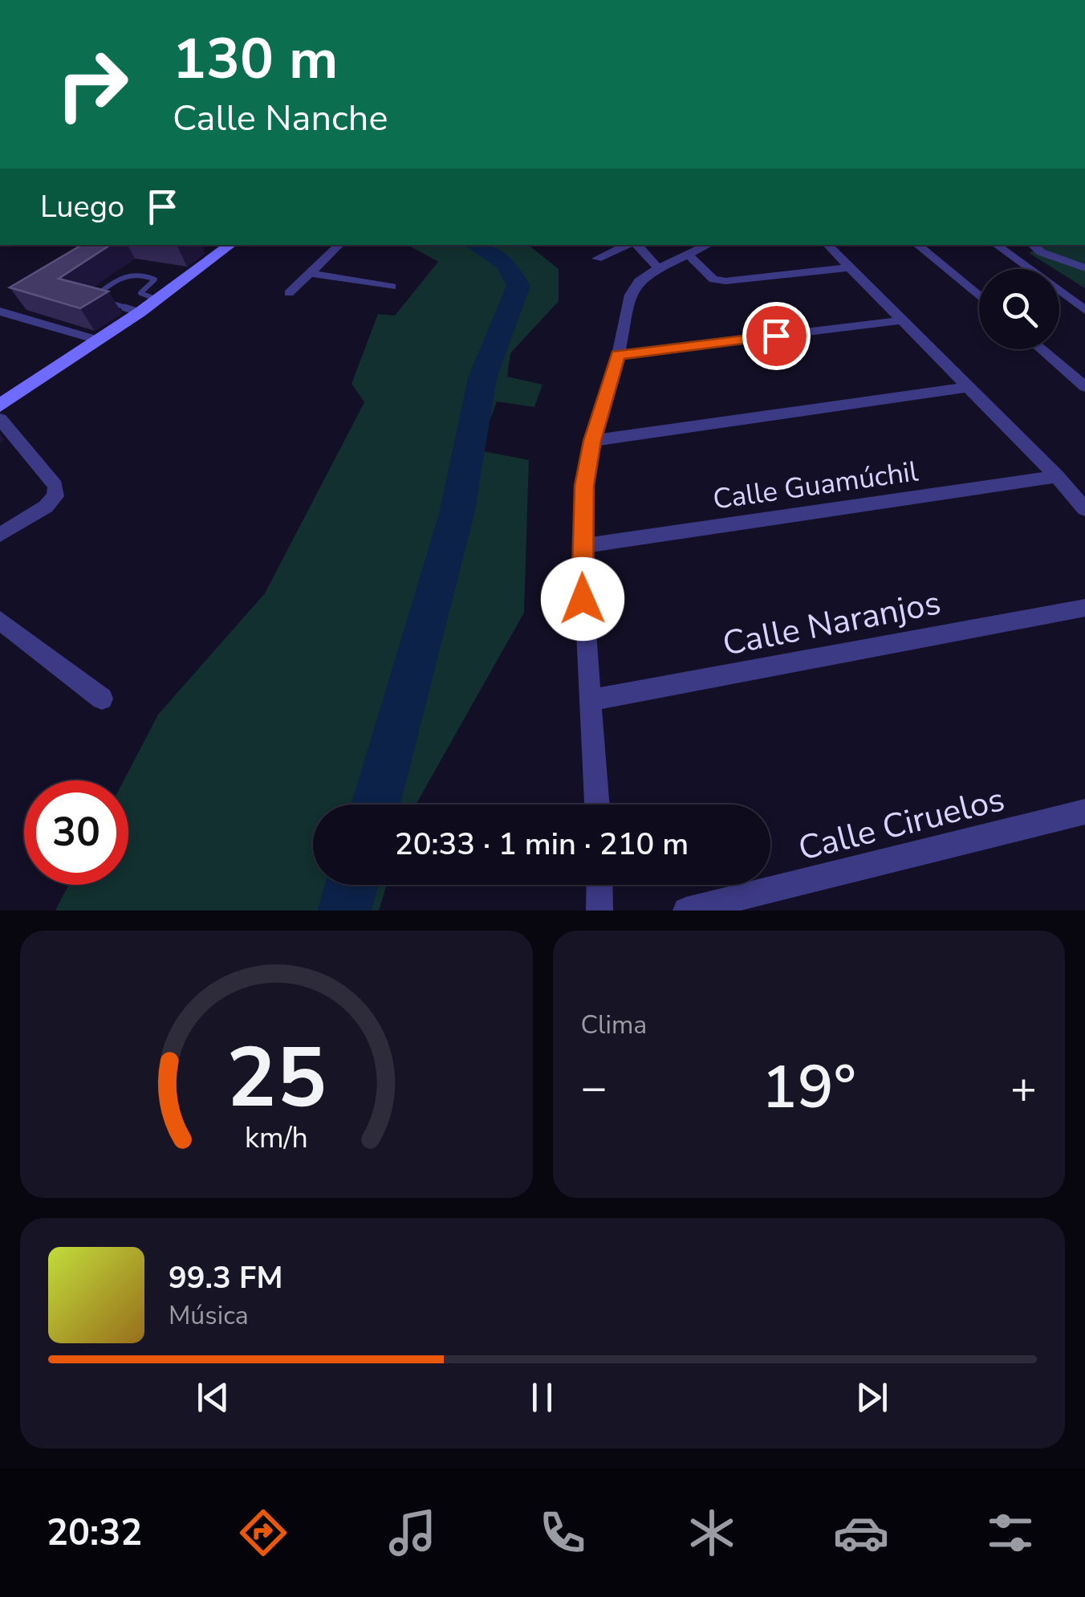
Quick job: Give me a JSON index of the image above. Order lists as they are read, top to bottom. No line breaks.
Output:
{"streets":{"street":["Calle Guamúchil","Calle Naranjos","Calle Ciruelos"]},"page":{"turn":["130 m","Calle Nanche"],"then":"Luego","limit":"30","trip":"20:33 · 1 min · 210 m","tile":"Clima","heat":["−","19°","+"],"song":["99.3 FM","Música"],"tabs":"20:32","gauge":["25","km/h"]}}
